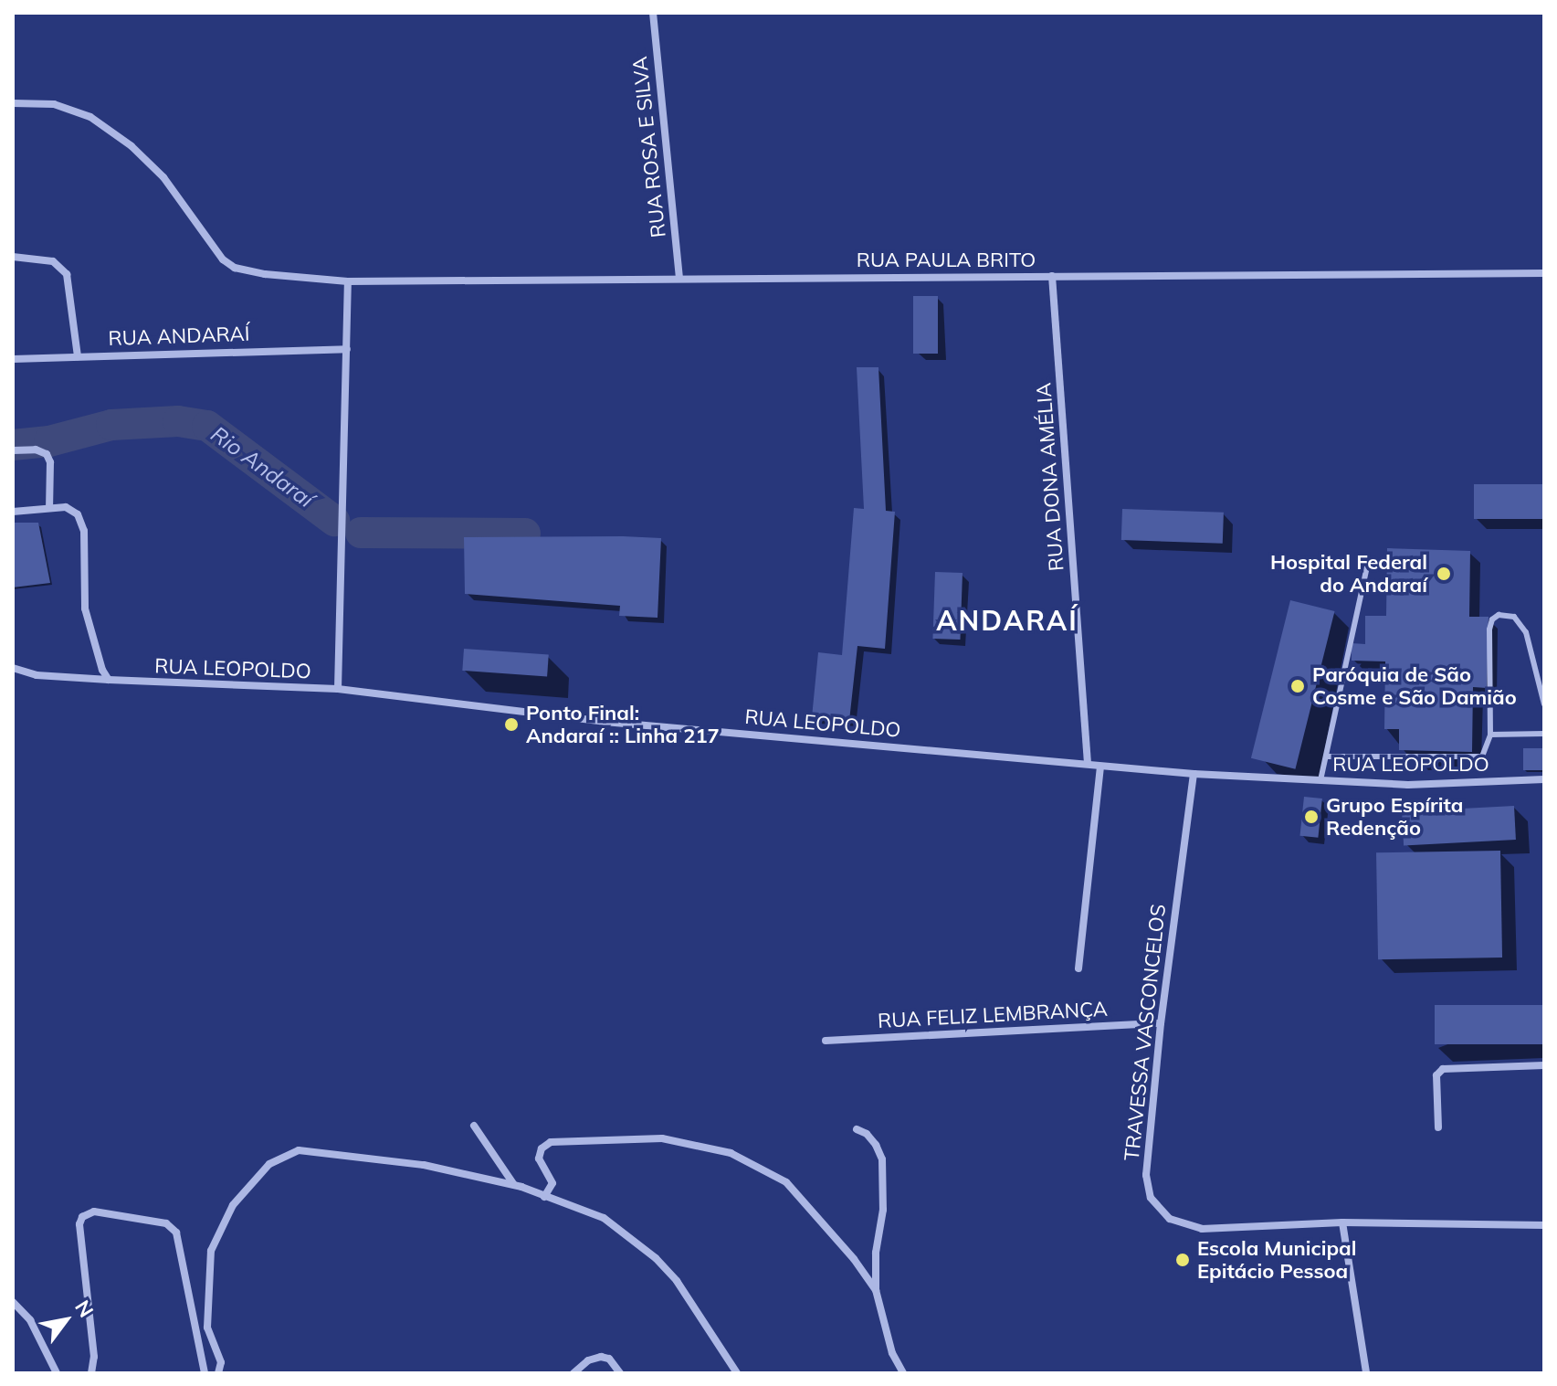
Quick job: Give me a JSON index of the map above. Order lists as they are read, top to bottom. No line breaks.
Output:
{"streets":{"street":["RUA ROSA E SILVA","RUA PAULA BRITO","RUA ANDARAÍ","RUA DONA AMÉLIA","RUA LEOPOLDO","RUA FELIZ LEMBRANÇA","TRAVESSA VASCONCELOS"]},"crossings":[["RUA ROSA E SILVA","RUA PAULA BRITO"],["RUA PAULA BRITO","RUA DONA AMÉLIA"],["RUA DONA AMÉLIA","RUA LEOPOLDO"],["RUA LEOPOLDO","TRAVESSA VASCONCELOS"],["RUA FELIZ LEMBRANÇA","TRAVESSA VASCONCELOS"]],"districts":["ANDARAÍ"],"water":["Rio Andaraí"],"places":["Hospital Federal do Andaraí","Paróquia de São Cosme e São Damião","Ponto Final: Andaraí :: Linha 217","Grupo Espírita Redenção","Escola Municipal Epitácio Pessoa"],"north":"top right"}
